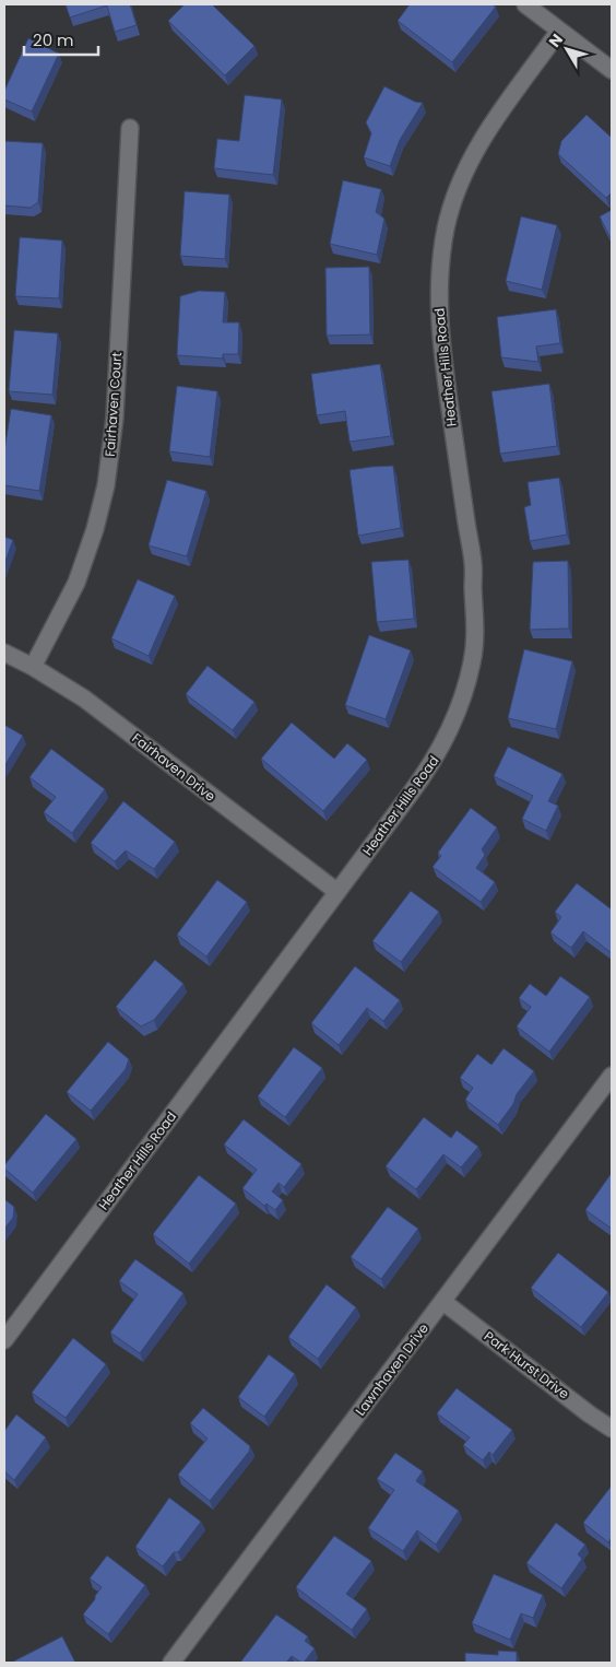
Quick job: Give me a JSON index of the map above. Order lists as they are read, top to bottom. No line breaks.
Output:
{"streets":{"street":["Heather Hills Road","Fairhaven Court","Fairhaven Drive","Park Hurst Drive","Lawnhaven Drive"]},"crossings":[["Heather Hills Road","Fairhaven Drive"],["Fairhaven Court","Fairhaven Drive"],["Park Hurst Drive","Lawnhaven Drive"]],"scale_bar":"20 m","north":"top left"}
